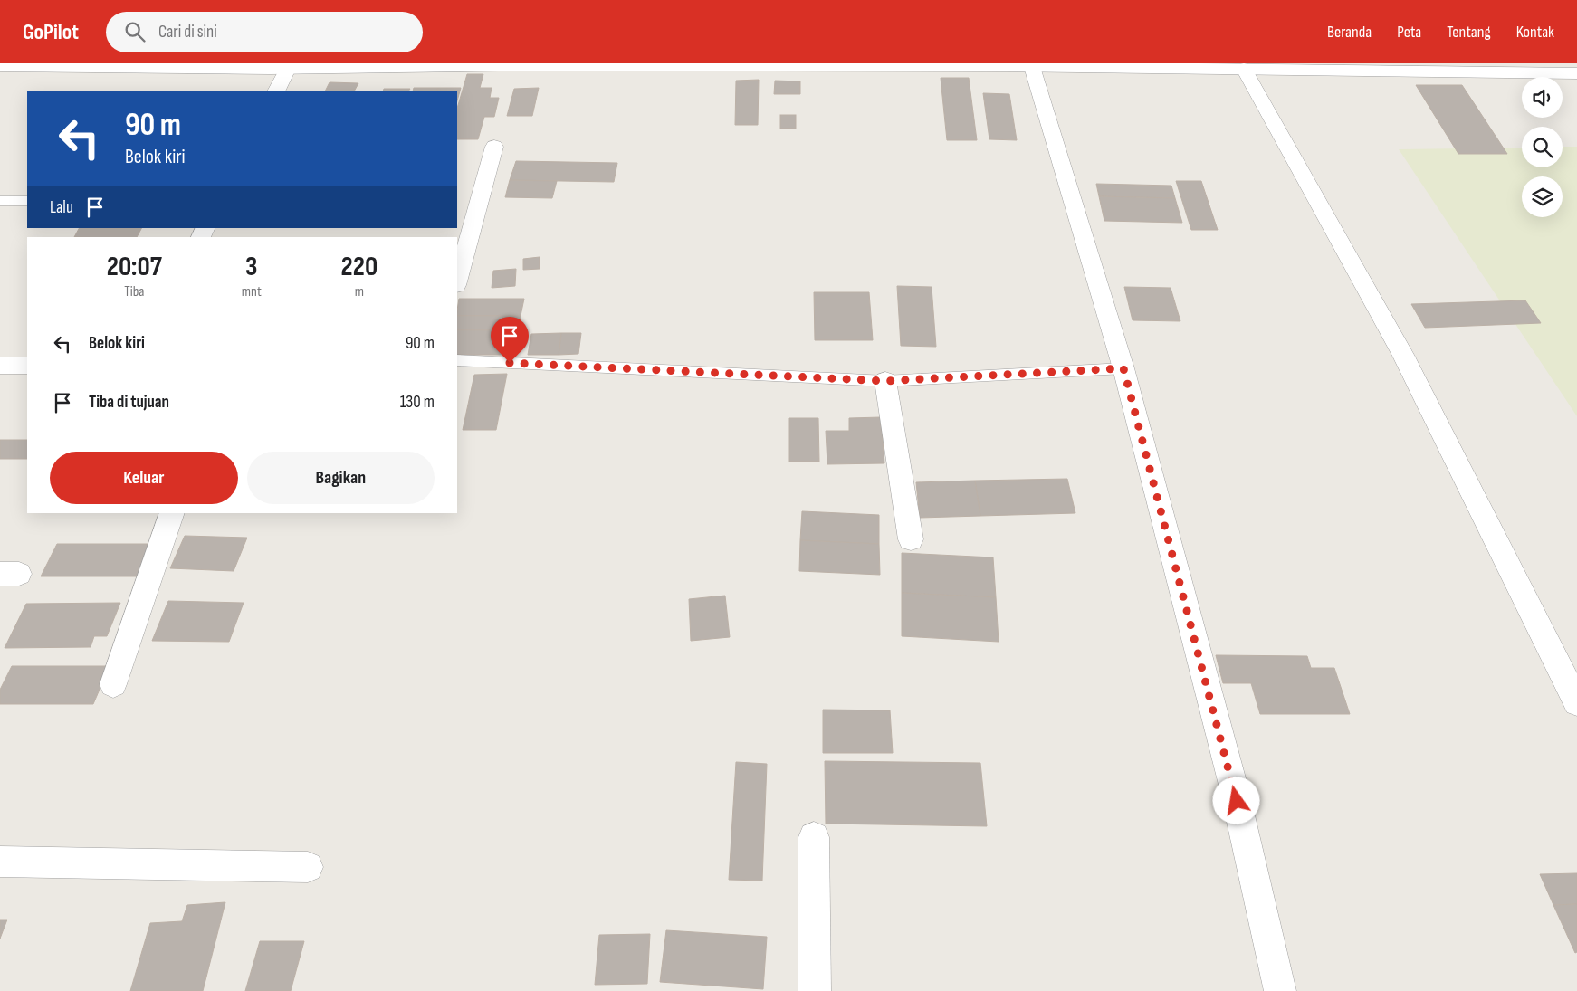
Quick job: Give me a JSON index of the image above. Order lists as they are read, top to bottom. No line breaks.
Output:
{"page":{"header":"GoPilot","search":"Cari di sini","nav":["Beranda","Peta","Tentang","Kontak"],"turn":["90 m","Belok kiri"],"then":"Lalu","eta":["20:07","Tiba","3","mnt","220","m"],"list":[{"name":"Belok kiri","value":"90 m"},{"name":"Tiba di tujuan","value":"130 m"}],"buttons":["Keluar","Bagikan"]}}
